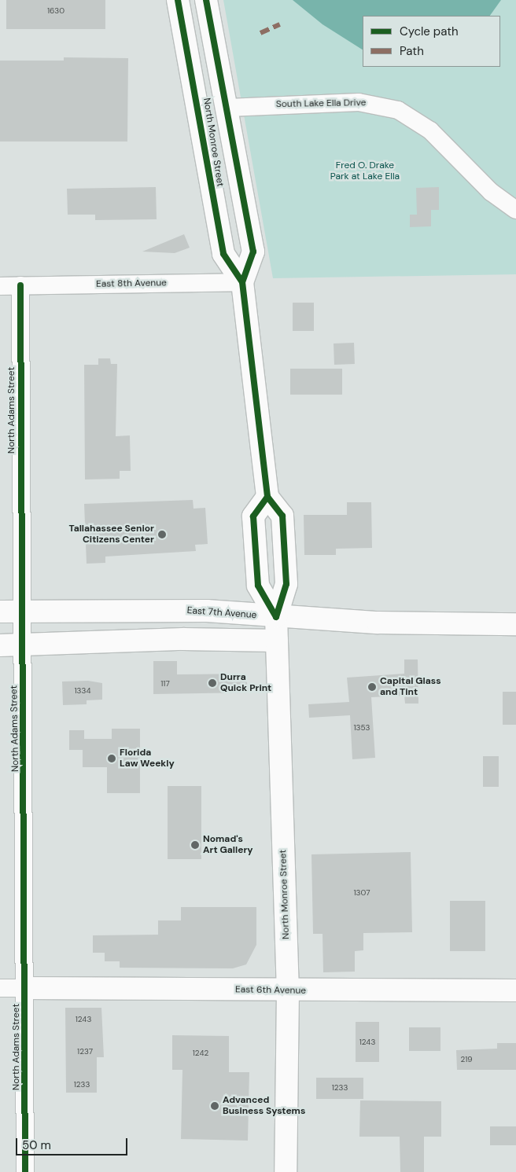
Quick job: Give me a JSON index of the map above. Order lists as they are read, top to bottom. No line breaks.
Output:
{"streets":{"main road":["North Monroe Street","East 7th Avenue","East 6th Avenue"],"street":["South Lake Ella Drive","East 8th Avenue","North Adams Street"]},"crossings":[["South Lake Ella Drive","North Monroe Street"],["North Monroe Street","East 8th Avenue"],["North Monroe Street","East 7th Avenue"],["North Monroe Street","East 6th Avenue"],["East 8th Avenue","North Adams Street"],["North Adams Street","East 7th Avenue"],["North Adams Street","East 6th Avenue"]],"parks":["Fred O. Drake Park at Lake Ella"],"places":["Tallahassee Senior Citizens Center","Durra Quick Print","Capital Glass and Tint","Florida Law Weekly","Nomad's Art Gallery","Advanced Business Systems"],"house_numbers":["1630","117","1334","1353","1307","1243","1243","1237","1242","219","1233","1233"],"legend":["Cycle path","Path"],"scale_bar":"50 m"}
